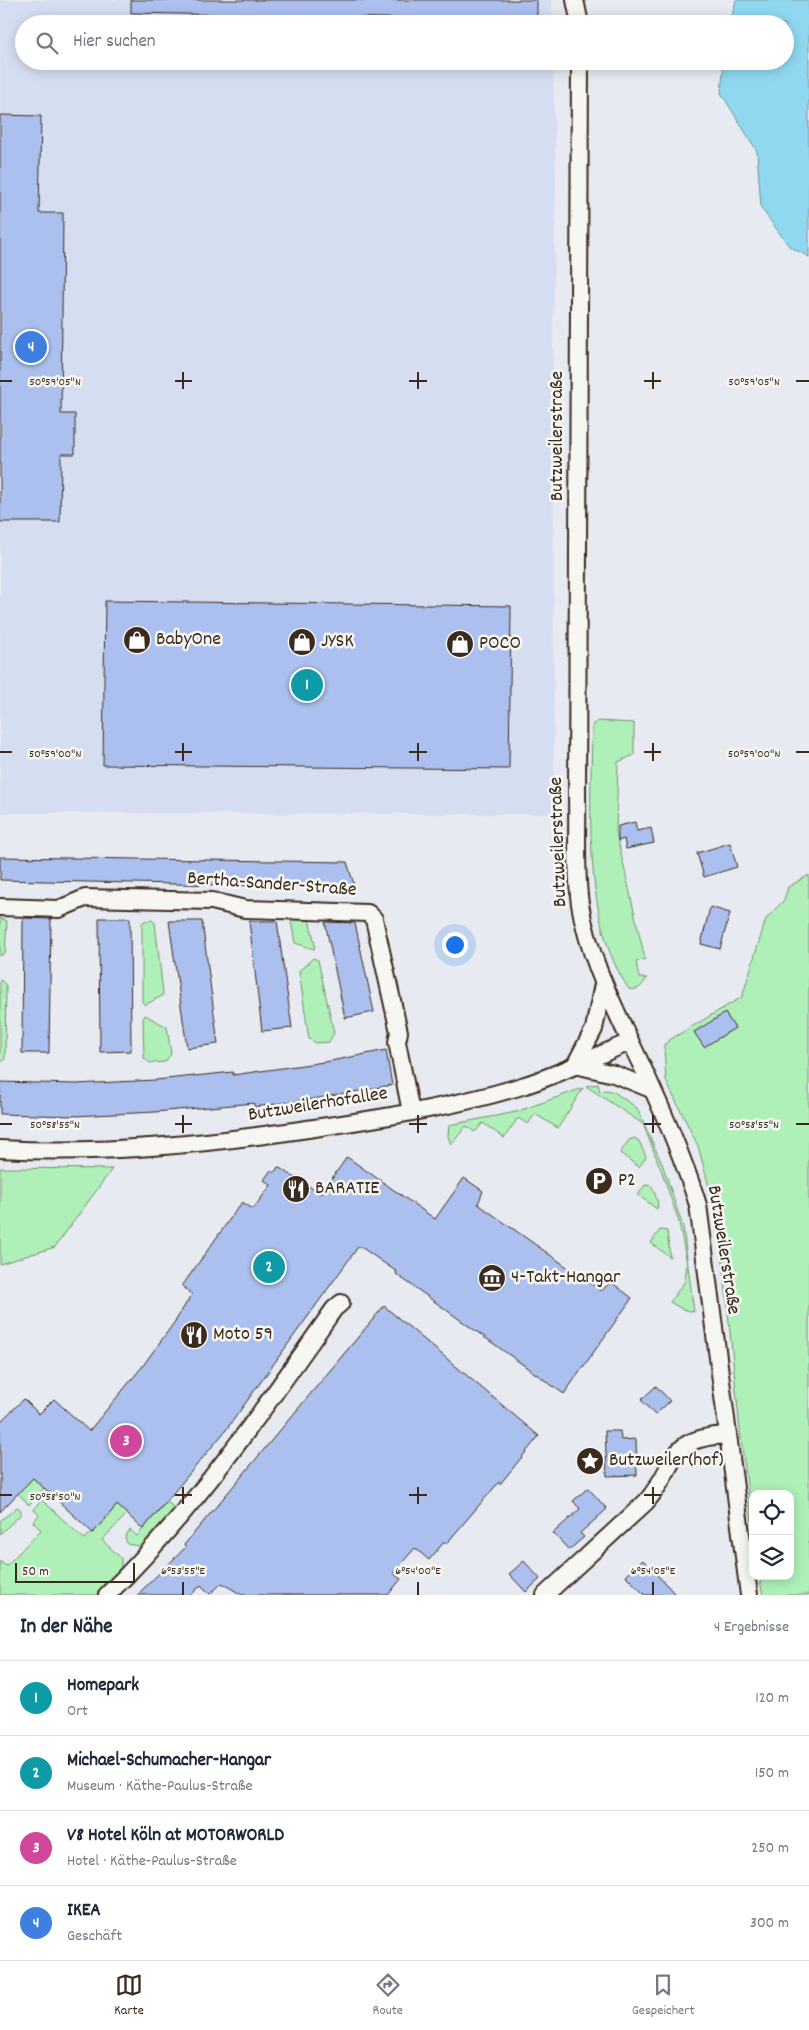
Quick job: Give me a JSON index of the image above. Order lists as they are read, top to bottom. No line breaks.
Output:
{"streets":{"street":["Butzweilerstraße","Bertha-Sander-Straße","Butzweilerhofallee"]},"crossings":[["Butzweilerstraße","Butzweilerhofallee"],["Bertha-Sander-Straße","Butzweilerhofallee"]],"places":{"shop":["BabyOne","JYSK","POCO"],"parking":["P2"],"restaurant":["BARATIE","Moto 59"],"museum":["4-Takt-Hangar"],"place":["Butzweiler(hof)"]},"scale_bar":"50 m","page":{"search":"Hier suchen","pins":["4","1","2","3"],"scale":"50 m","heading":["In der Nähe","4 Ergebnisse"],"list":[{"mark":"1","name":"Homepark","note":"Ort","value":"120 m"},{"mark":"2","name":"Michael-Schumacher-Hangar","note":"Museum · Käthe-Paulus-Straße","value":"150 m"},{"mark":"3","name":"V8 Hotel Köln at MOTORWORLD","note":"Hotel · Käthe-Paulus-Straße","value":"250 m"},{"mark":"4","name":"IKEA","note":"Geschäft","value":"300 m"}],"nav":["Karte","Route","Gespeichert"]},"coordinates":["50°59'05\"N","50°59'00\"N","50°58'55\"N","50°58'50\"N","6°53'55\"E","6°54'00\"E","6°54'05\"E"]}
